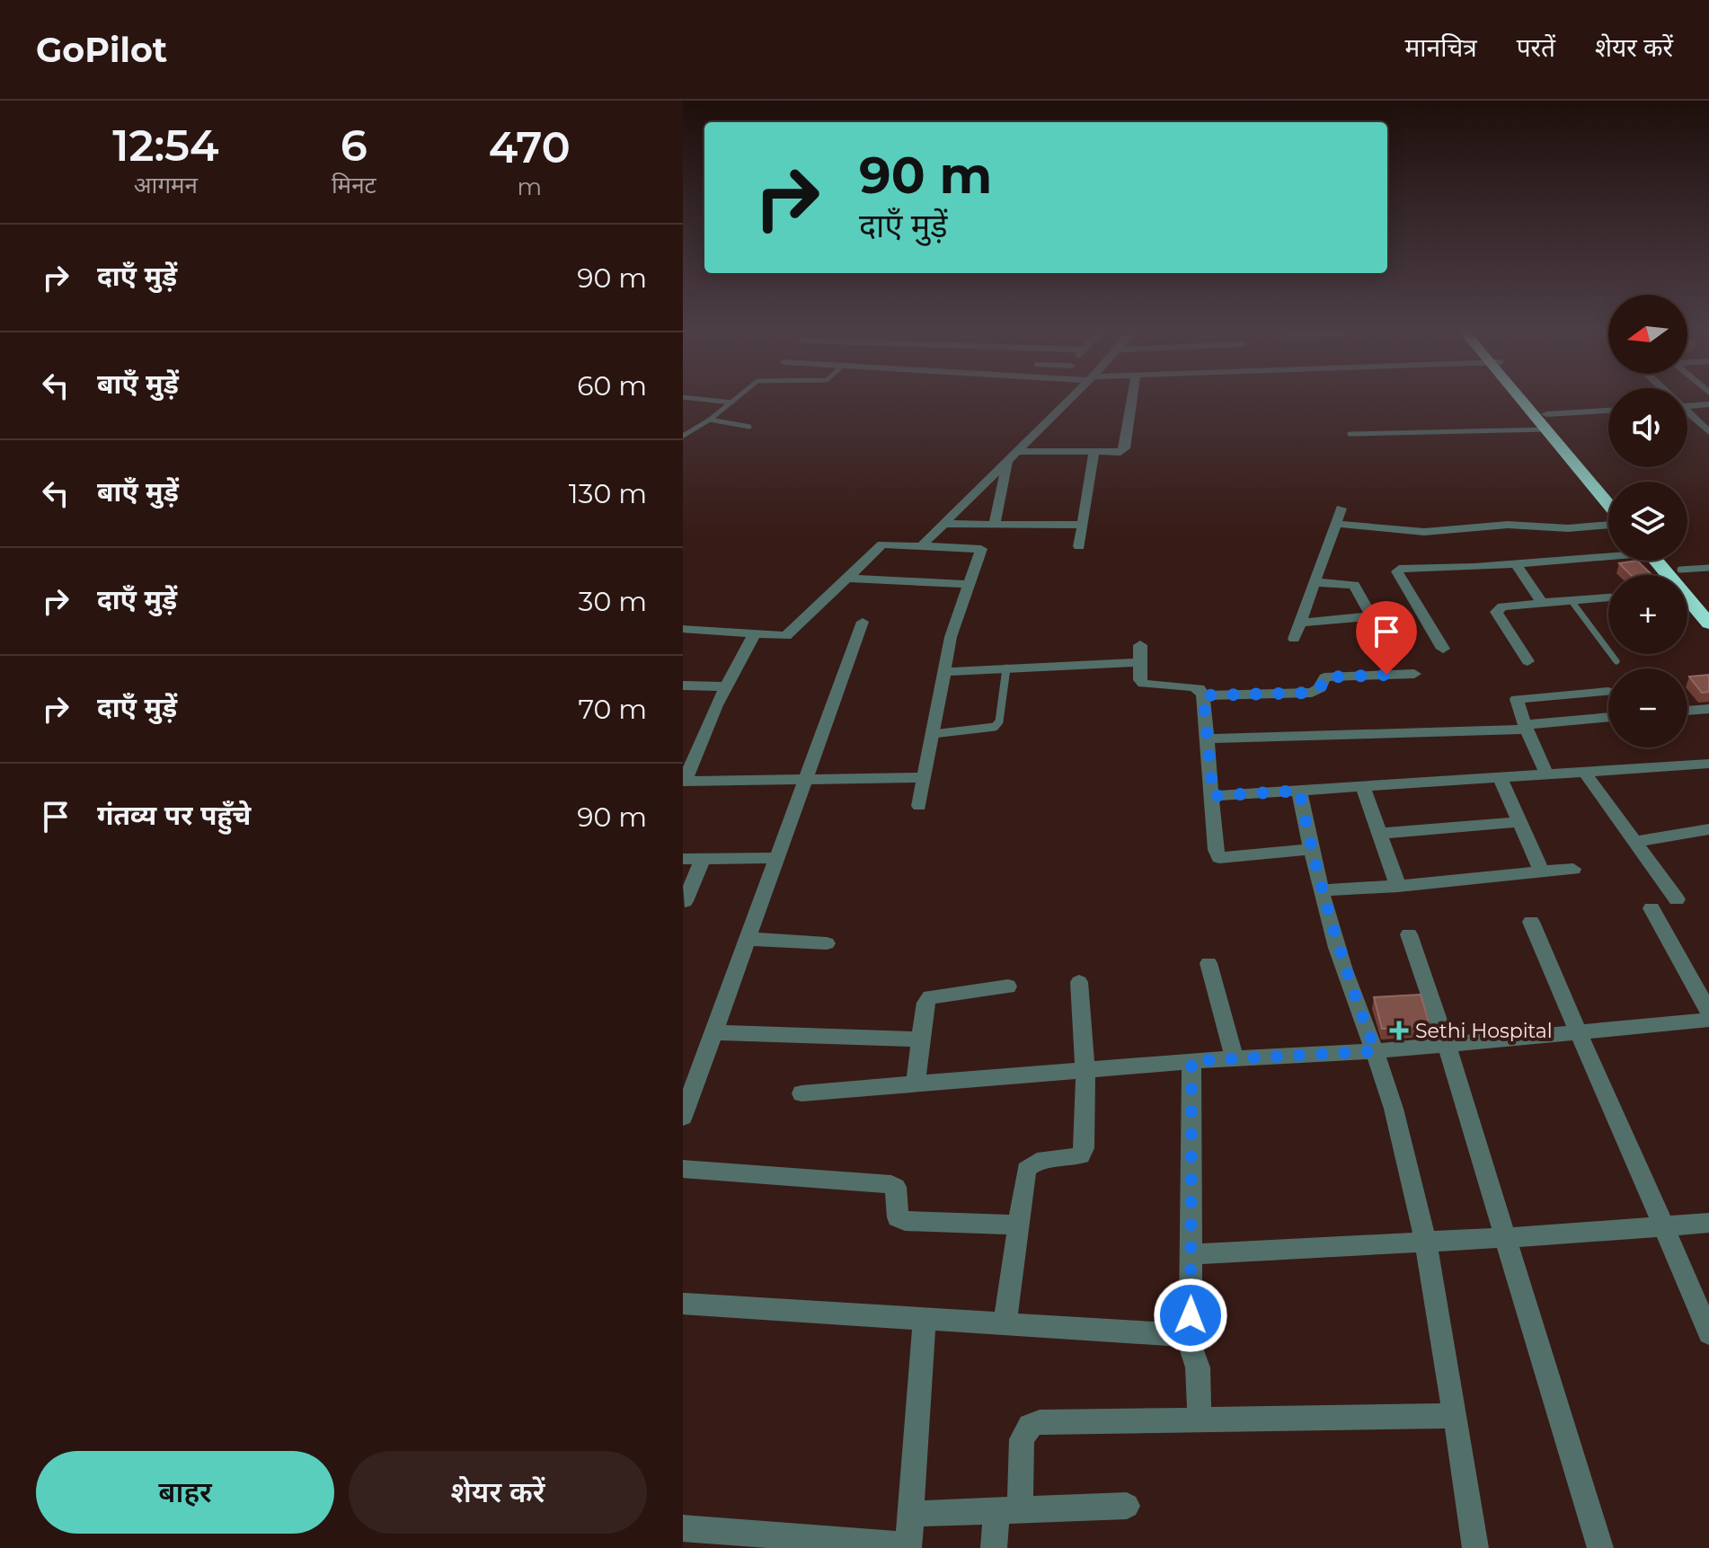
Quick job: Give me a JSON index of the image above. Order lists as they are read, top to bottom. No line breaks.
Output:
{"places":{"health":["Sethi Hospital"]},"north":"left","page":{"header":"GoPilot","nav":["मानचित्र","परतें","शेयर करें"],"eta":["12:54","आगमन","6","मिनट","470","m"],"turn":["90 m","दाएँ मुड़ें"],"list":[{"name":"दाएँ मुड़ें","value":"90 m"},{"name":"बाएँ मुड़ें","value":"60 m"},{"name":"बाएँ मुड़ें","value":"130 m"},{"name":"दाएँ मुड़ें","value":"30 m"},{"name":"दाएँ मुड़ें","value":"70 m"},{"name":"गंतव्य पर पहुँचे","value":"90 m"}],"map_buttons":["+","−"],"buttons":["बाहर","शेयर करें"]}}
